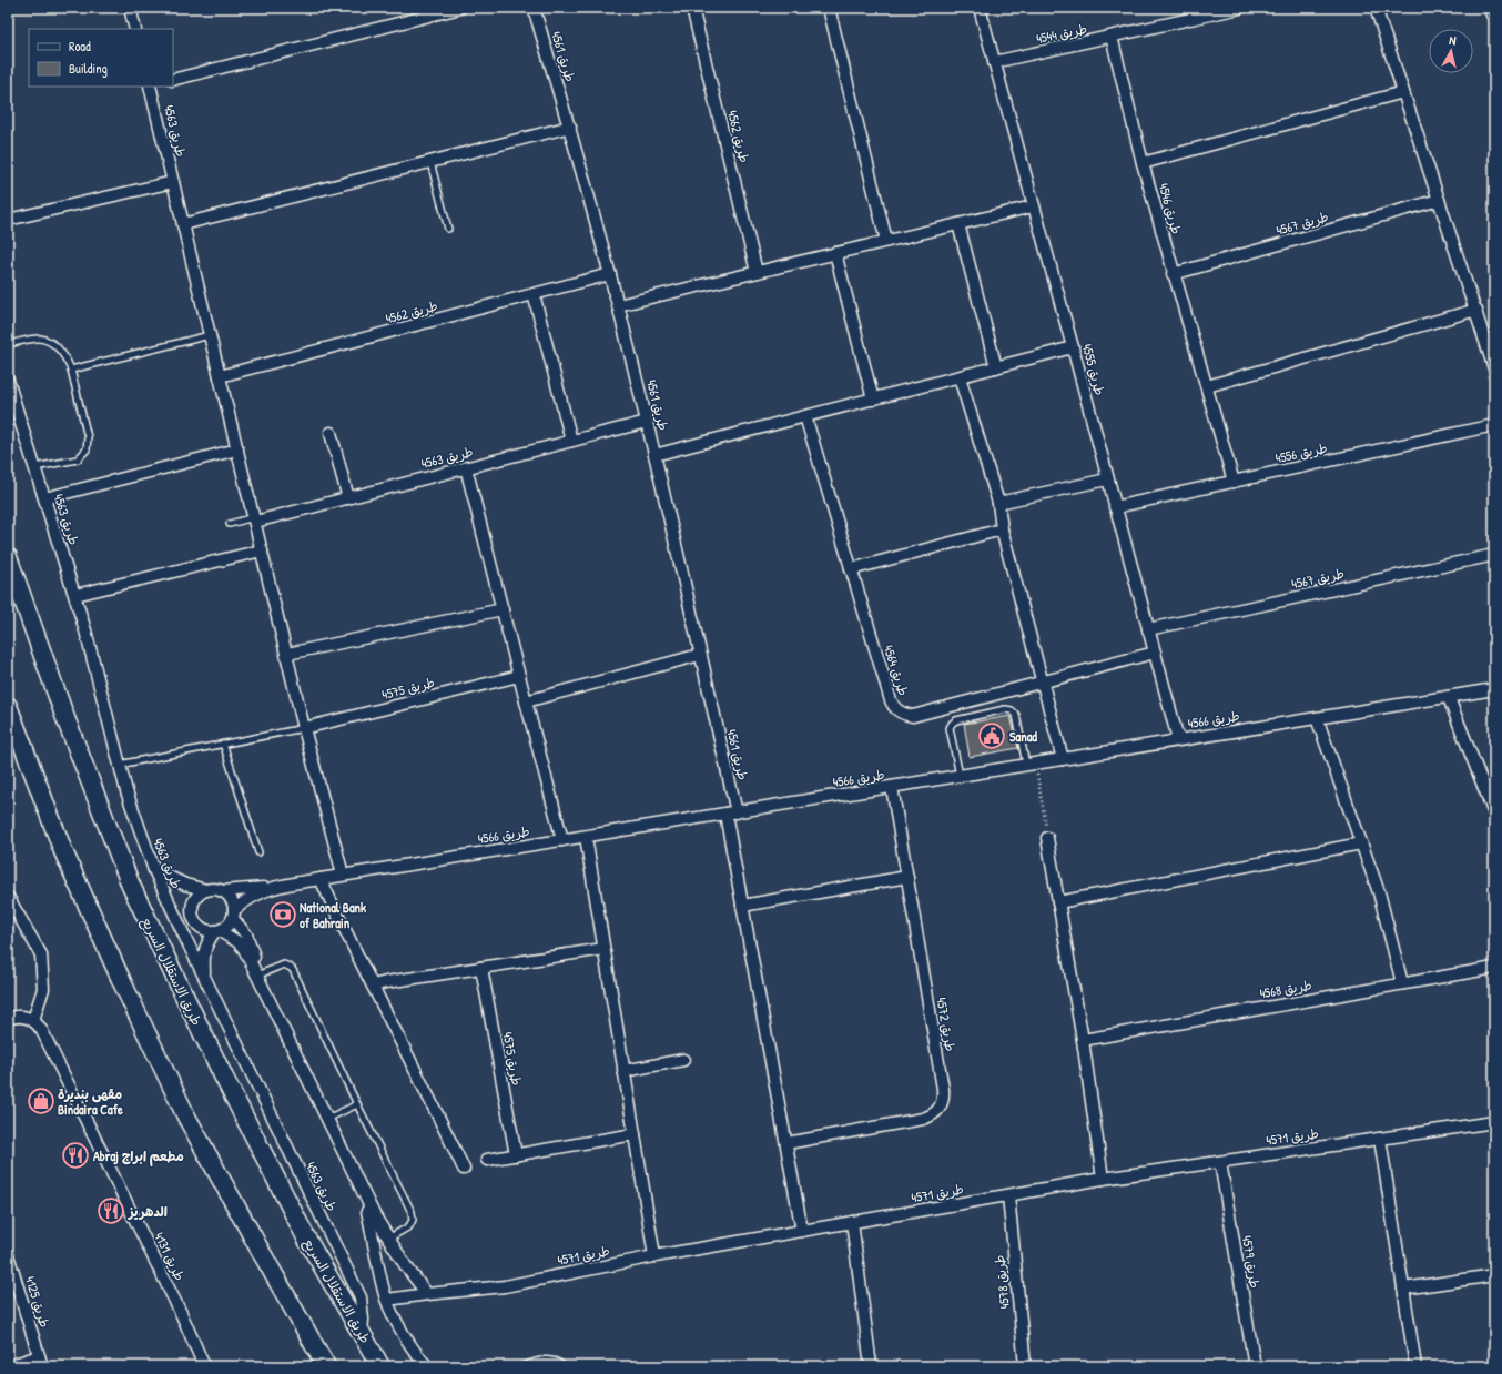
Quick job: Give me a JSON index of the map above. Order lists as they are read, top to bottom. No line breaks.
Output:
{"streets":{"main road":["طريق الاستقلال السريع"],"street":["طريق 4544","طريق 4561","طريق 4563","طريق 4562","طريق 4546","طريق 4567","طريق 4555","طريق 4556","طريق 4564","طريق 4575","طريق 4566","طريق 4568","طريق 4572","طريق 4571","طريق 4131","طريق 4579","طريق 4578","طريق 4125"]},"crossings":[["طريق 4544","طريق 4546"],["طريق 4544","طريق 4555"],["طريق 4561","طريق 4563"],["طريق 4561","طريق 4562"],["طريق 4561","طريق 4566"],["طريق 4563","طريق 4562"],["طريق 4563","طريق 4575"],["طريق 4563","طريق 4566"],["طريق 4563","طريق الاستقلال السريع"],["طريق 4546","طريق 4567"],["طريق 4546","طريق 4556"],["طريق 4567","طريق 4555"],["طريق 4555","طريق 4556"],["طريق 4555","طريق 4564"],["طريق 4555","طريق 4566"],["طريق 4566","طريق 4572"],["طريق 4571","طريق 4579"],["طريق 4571","طريق 4578"]],"places":{"public building":["Sanad"],"bank":["National Bank of Bahrain"],"shop":["مقهى بنديرة Bindaira Cafe"],"restaurant":["Abraj مطعم ابراج","الدهريز"]},"legend":["Road","Building"],"north":"top"}
